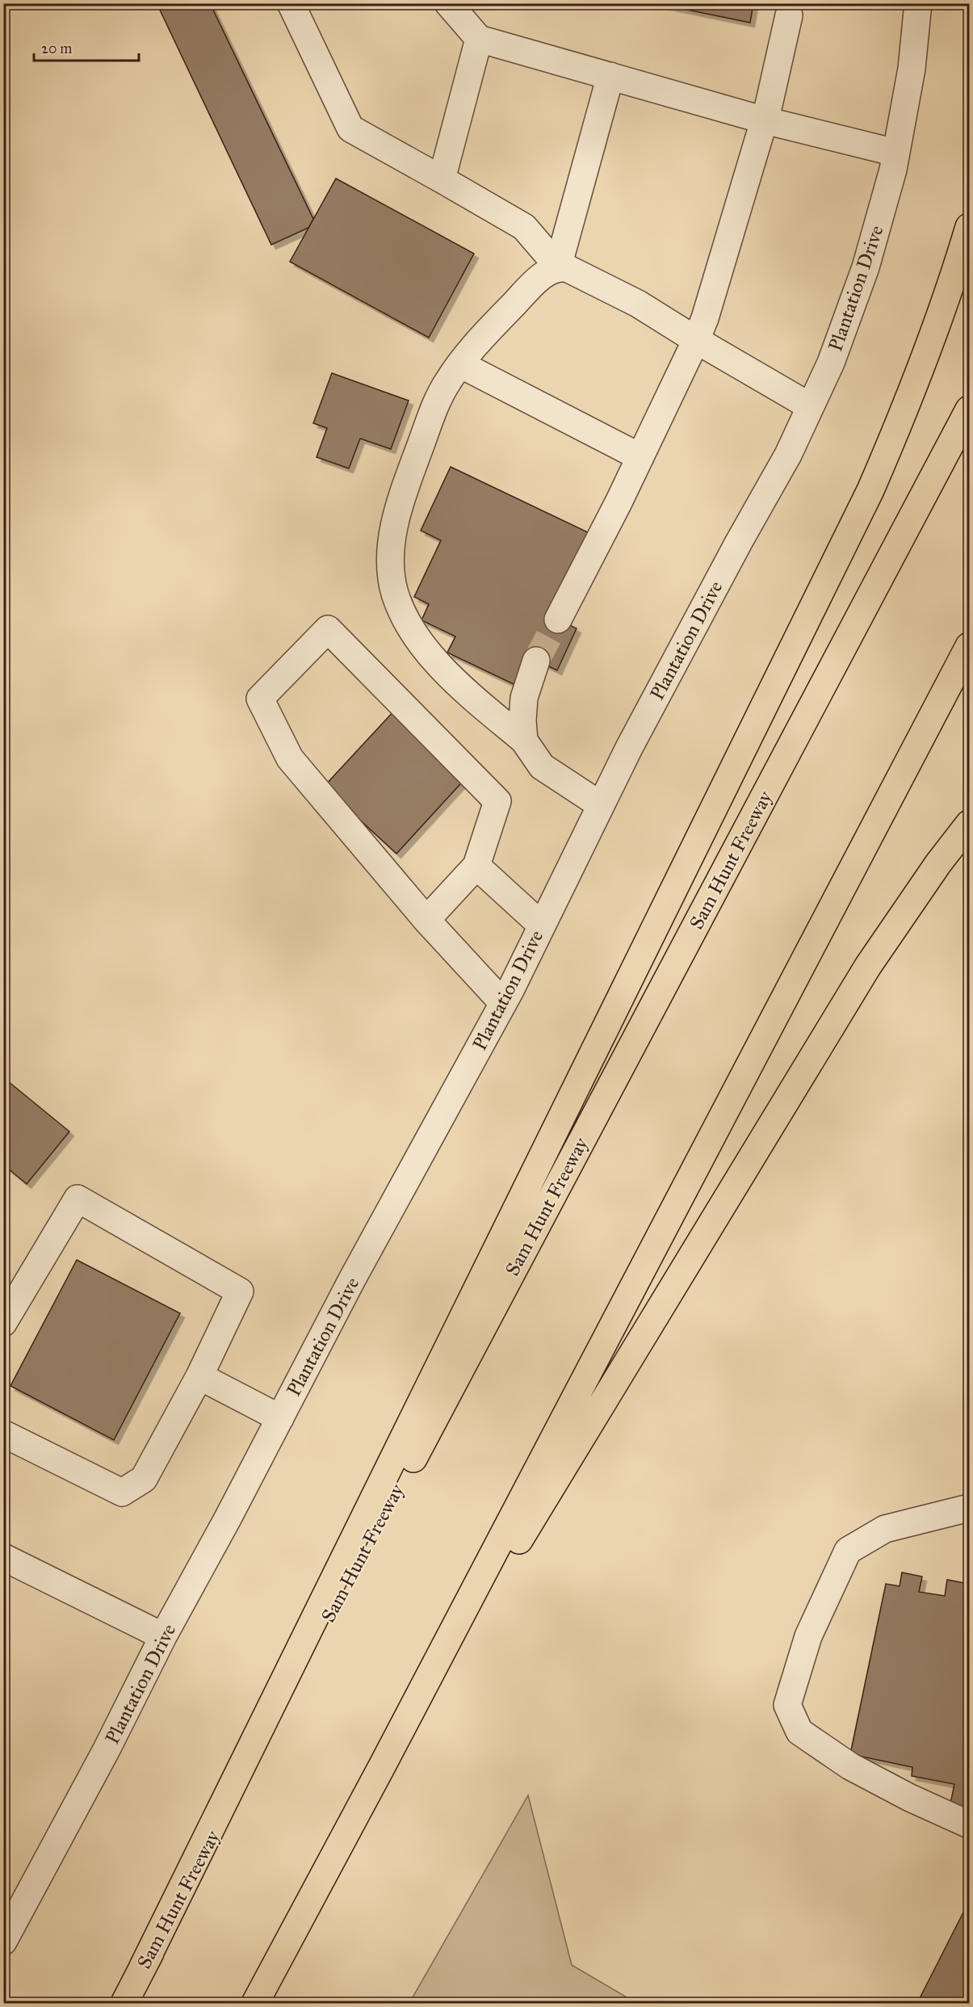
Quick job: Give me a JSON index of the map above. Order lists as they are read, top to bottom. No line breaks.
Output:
{"streets":{"highway":["Sam Hunt Freeway"],"street":["Plantation Drive"]},"scale_bar":"20 m"}
